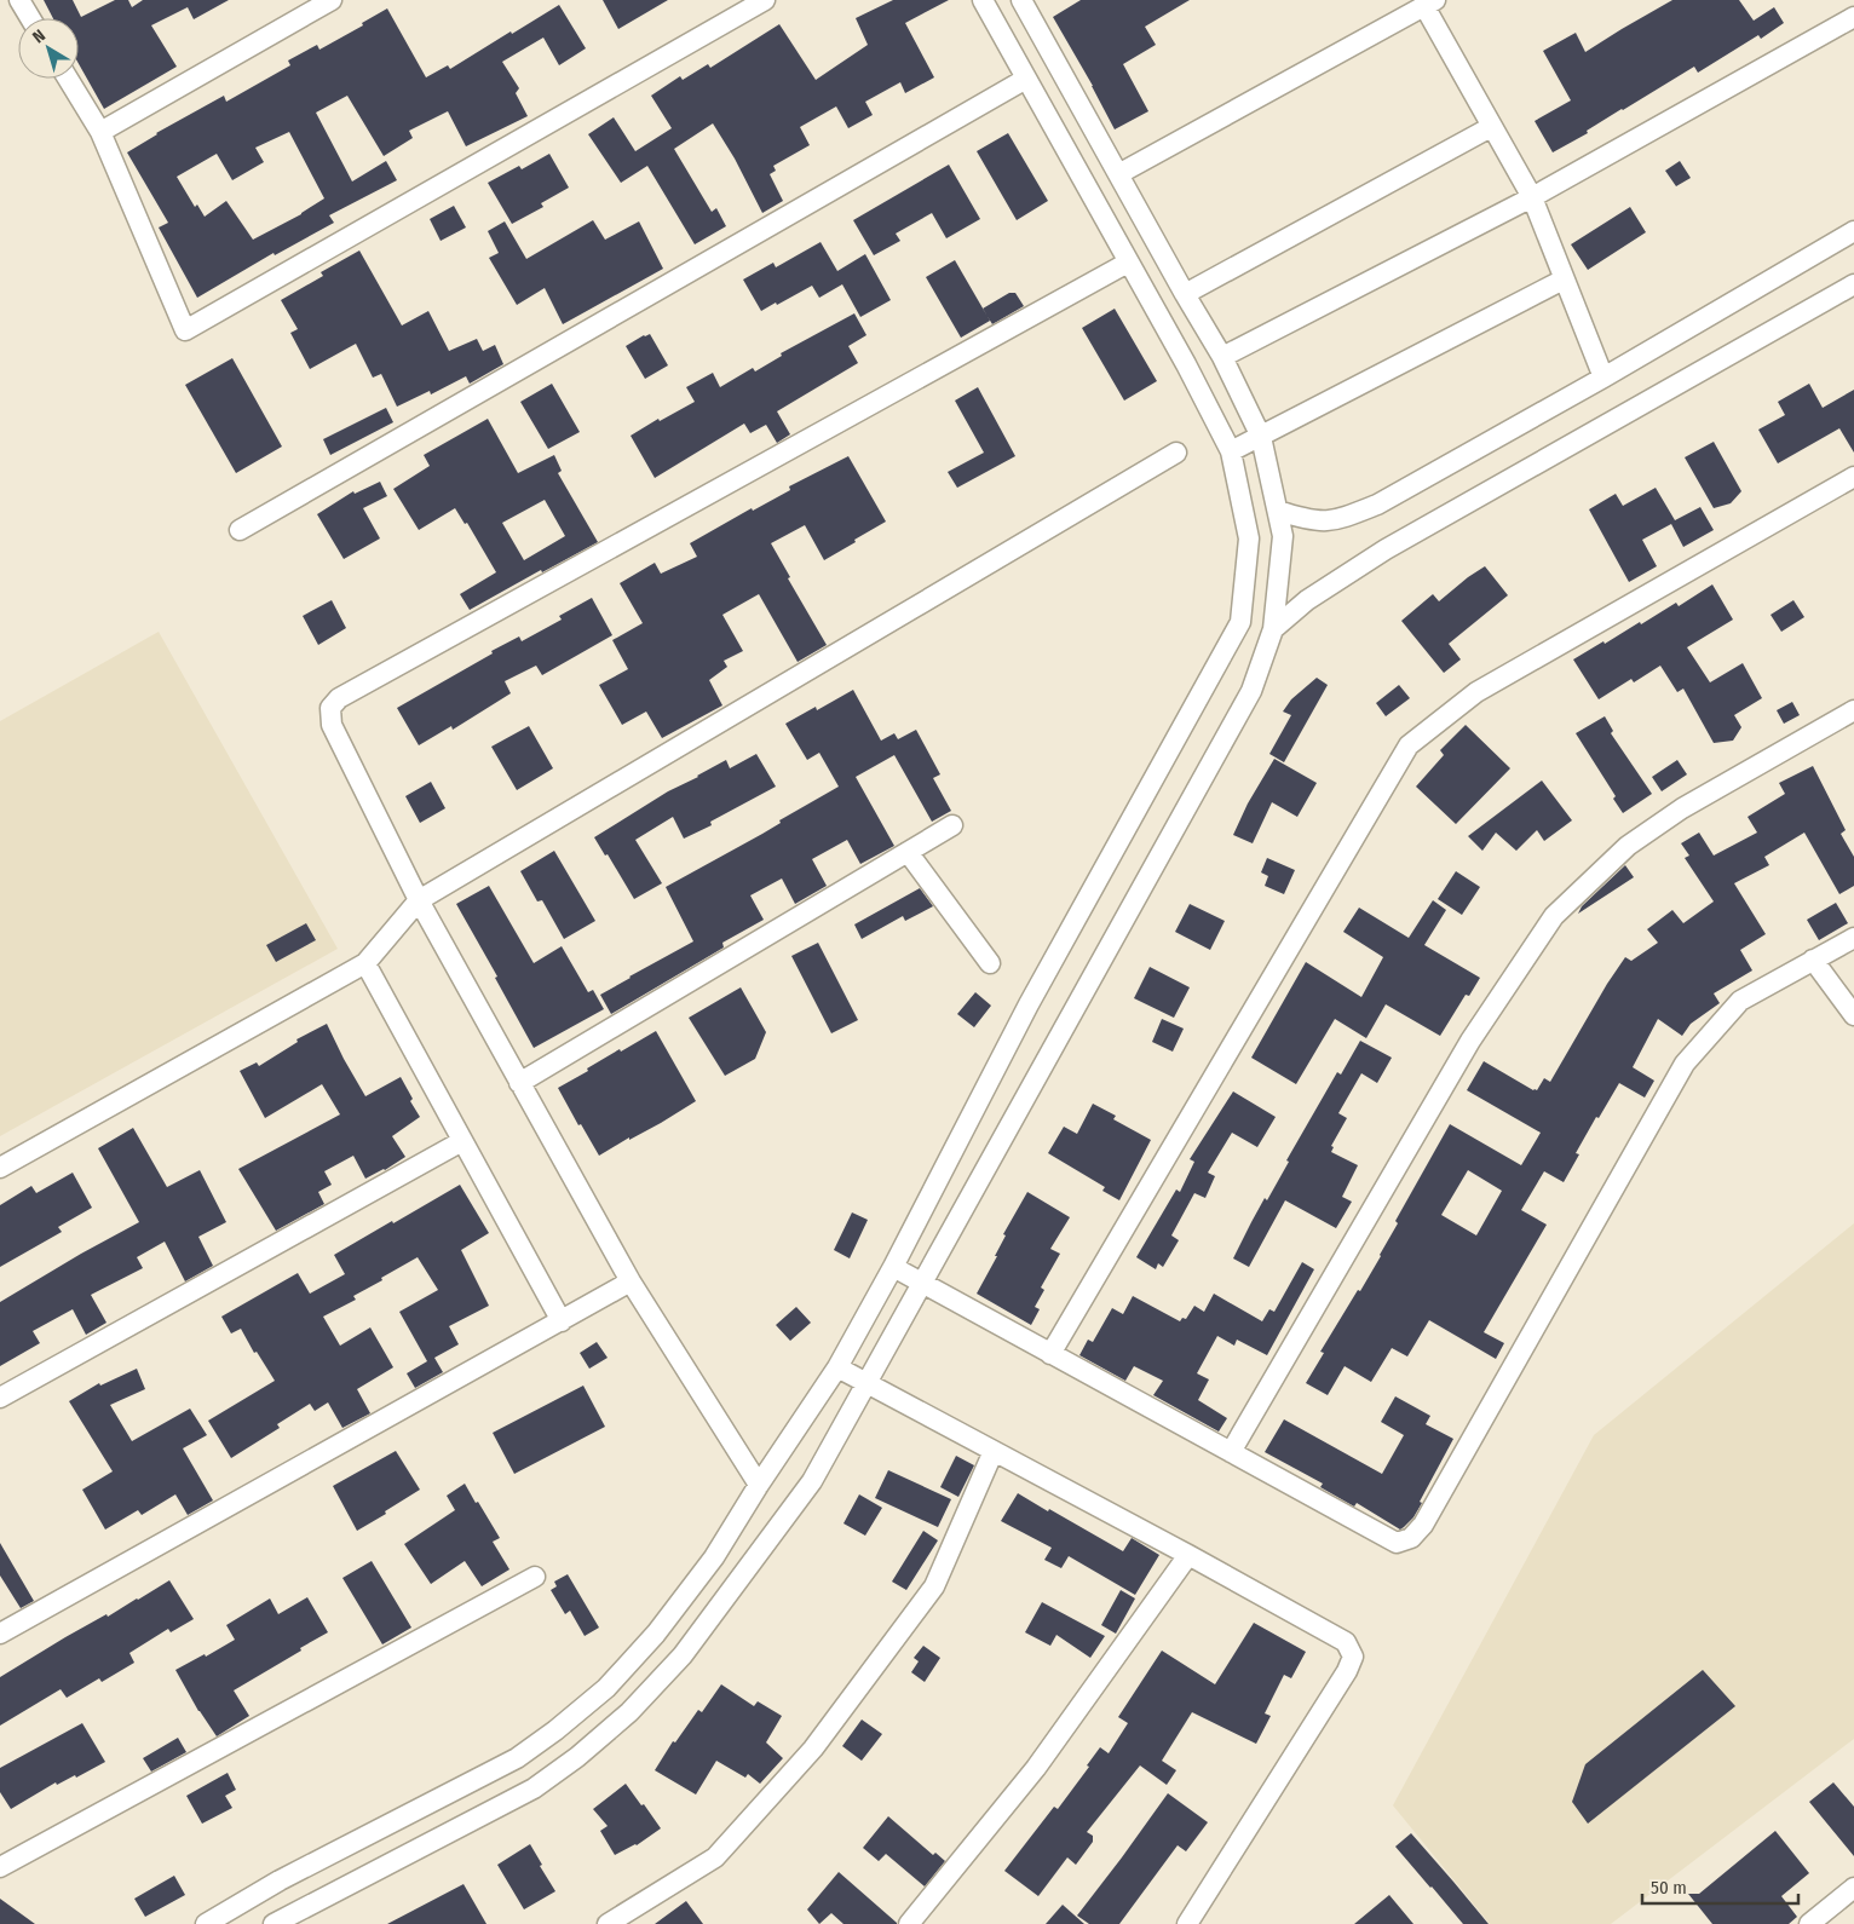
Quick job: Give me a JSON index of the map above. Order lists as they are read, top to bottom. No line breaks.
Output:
{"scale_bar":"50 m","north":"top left"}
